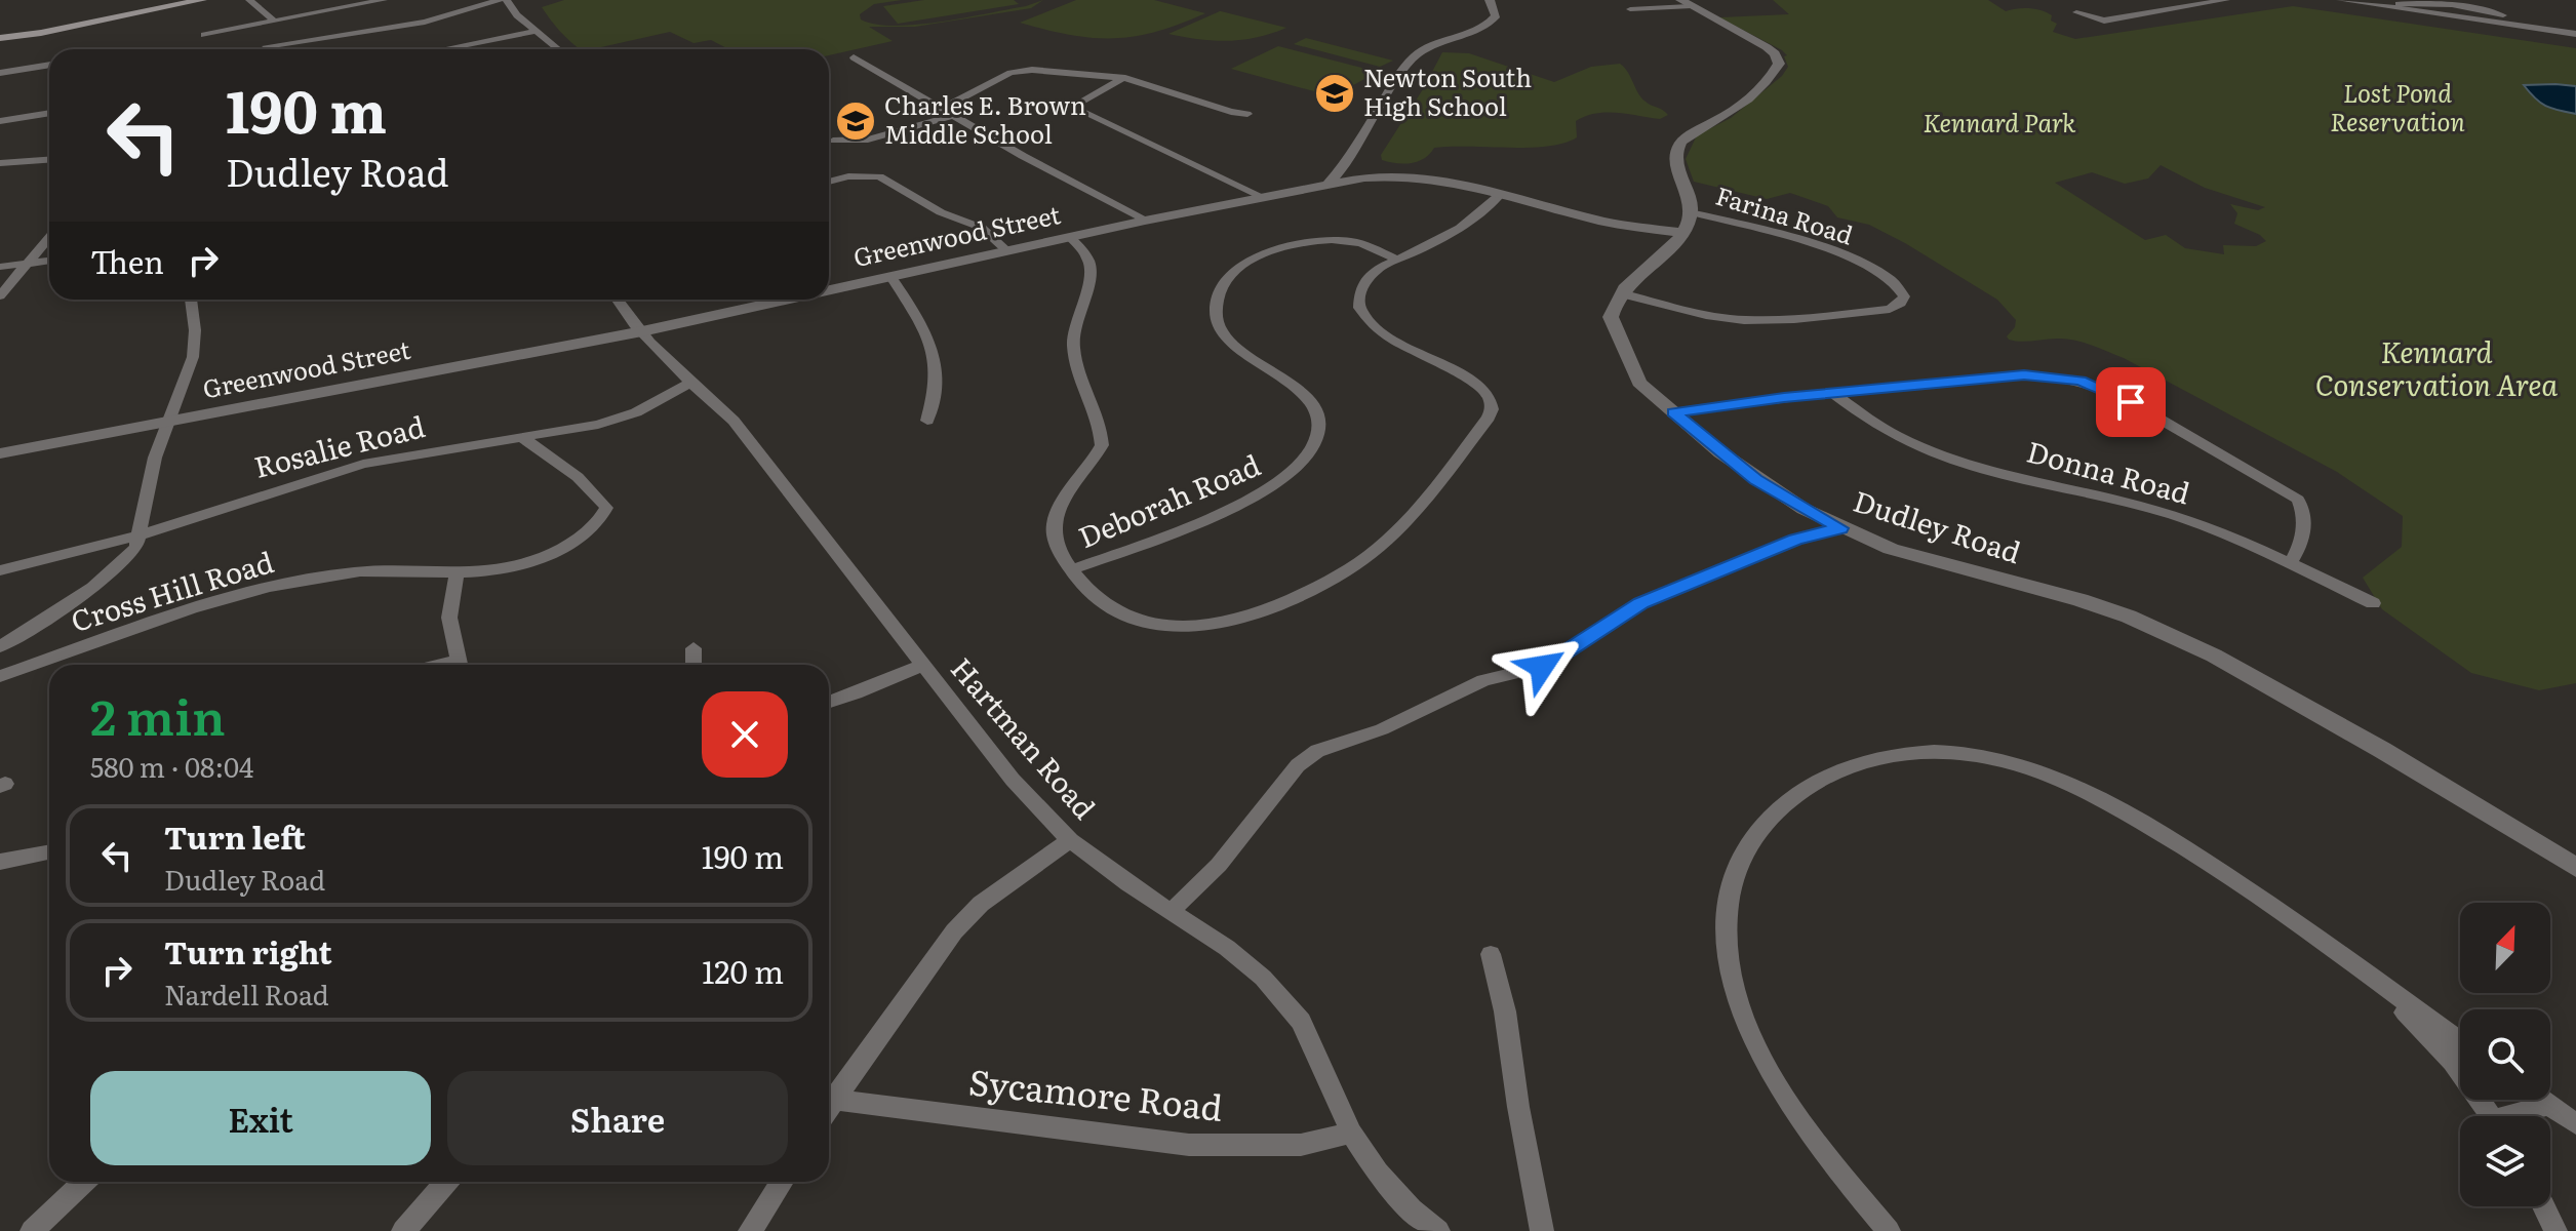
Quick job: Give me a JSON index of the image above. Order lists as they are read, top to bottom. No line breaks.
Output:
{"streets":{"street":["Farina Road","Greenwood Street","Rosalie Road","Donna Road","Deborah Road","Dudley Road","Cross Hill Road","Hartman Road","Sycamore Road"]},"crossings":[["Farina Road","Dudley Road"],["Greenwood Street","Hartman Road"],["Rosalie Road","Cross Hill Road"],["Rosalie Road","Hartman Road"],["Hartman Road","Sycamore Road"]],"parks":["Lost Pond Reservation","Kennard Park","Kennard Conservation Area"],"places":{"school or university":["Newton South High School","Charles E. Brown Middle School"]},"north":"top right","page":{"turn":["190 m","Dudley Road"],"then":"Then","heading":["2 min","580 m · 08:04"],"list":[{"name":"Turn left","note":"Dudley Road","value":"190 m"},{"name":"Turn right","note":"Nardell Road","value":"120 m"}],"buttons":["Exit","Share"]}}
